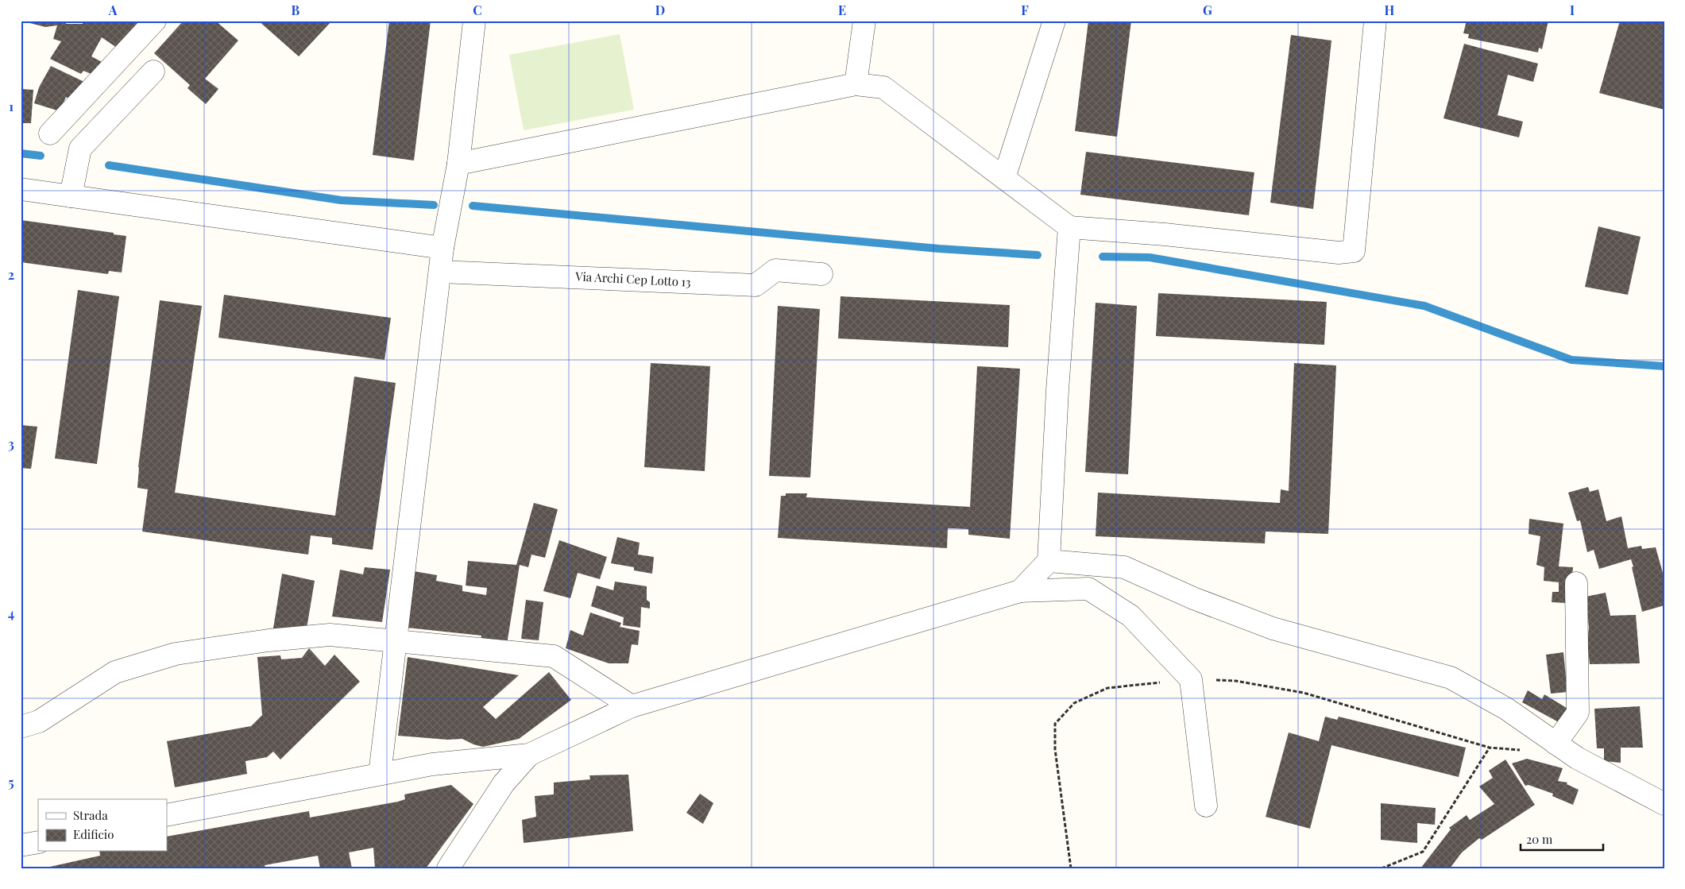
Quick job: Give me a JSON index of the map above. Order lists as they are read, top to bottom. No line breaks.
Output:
{"streets":{"street":["Via Archi Cep Lotto 13"]},"legend":["Strada","Edificio"],"scale_bar":"20 m","grid":{"columns":["A","B","C","D","E","F","G","H","I"],"rows":["1","2","3","4","5"]}}
